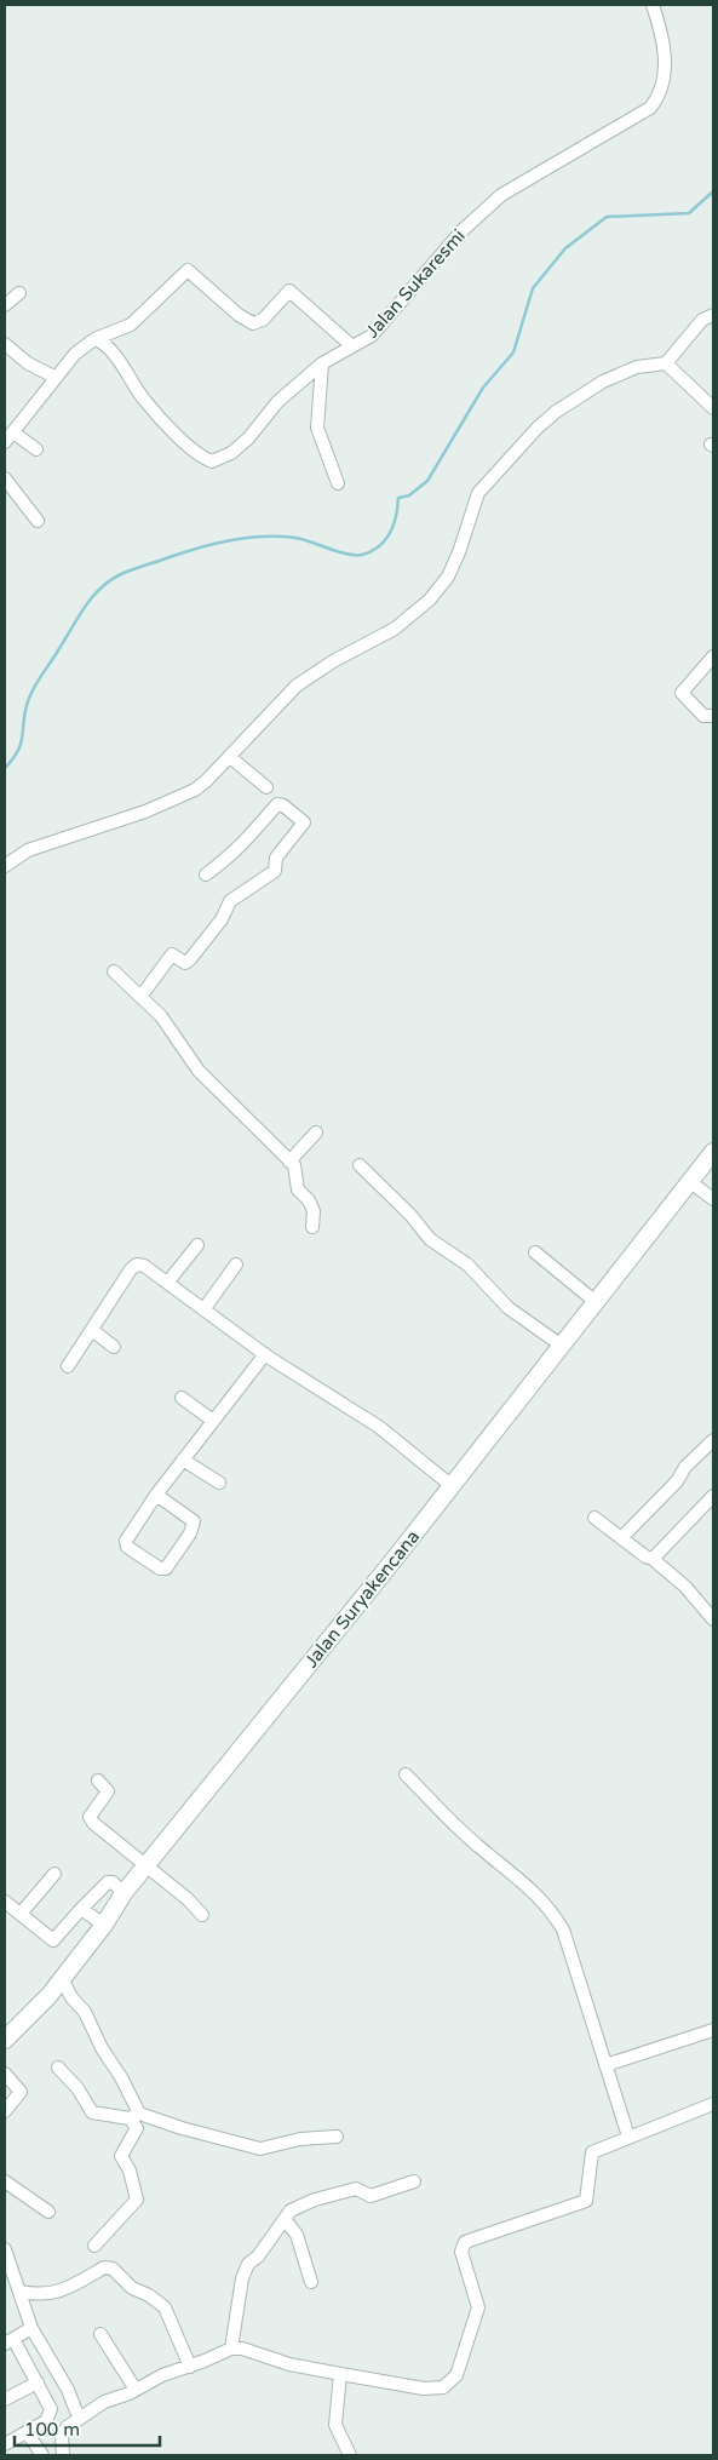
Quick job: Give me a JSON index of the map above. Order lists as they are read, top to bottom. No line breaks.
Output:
{"streets":{"street":["Jalan Sukaresmi","Jalan Suryakencana"]},"scale_bar":"100 m"}
